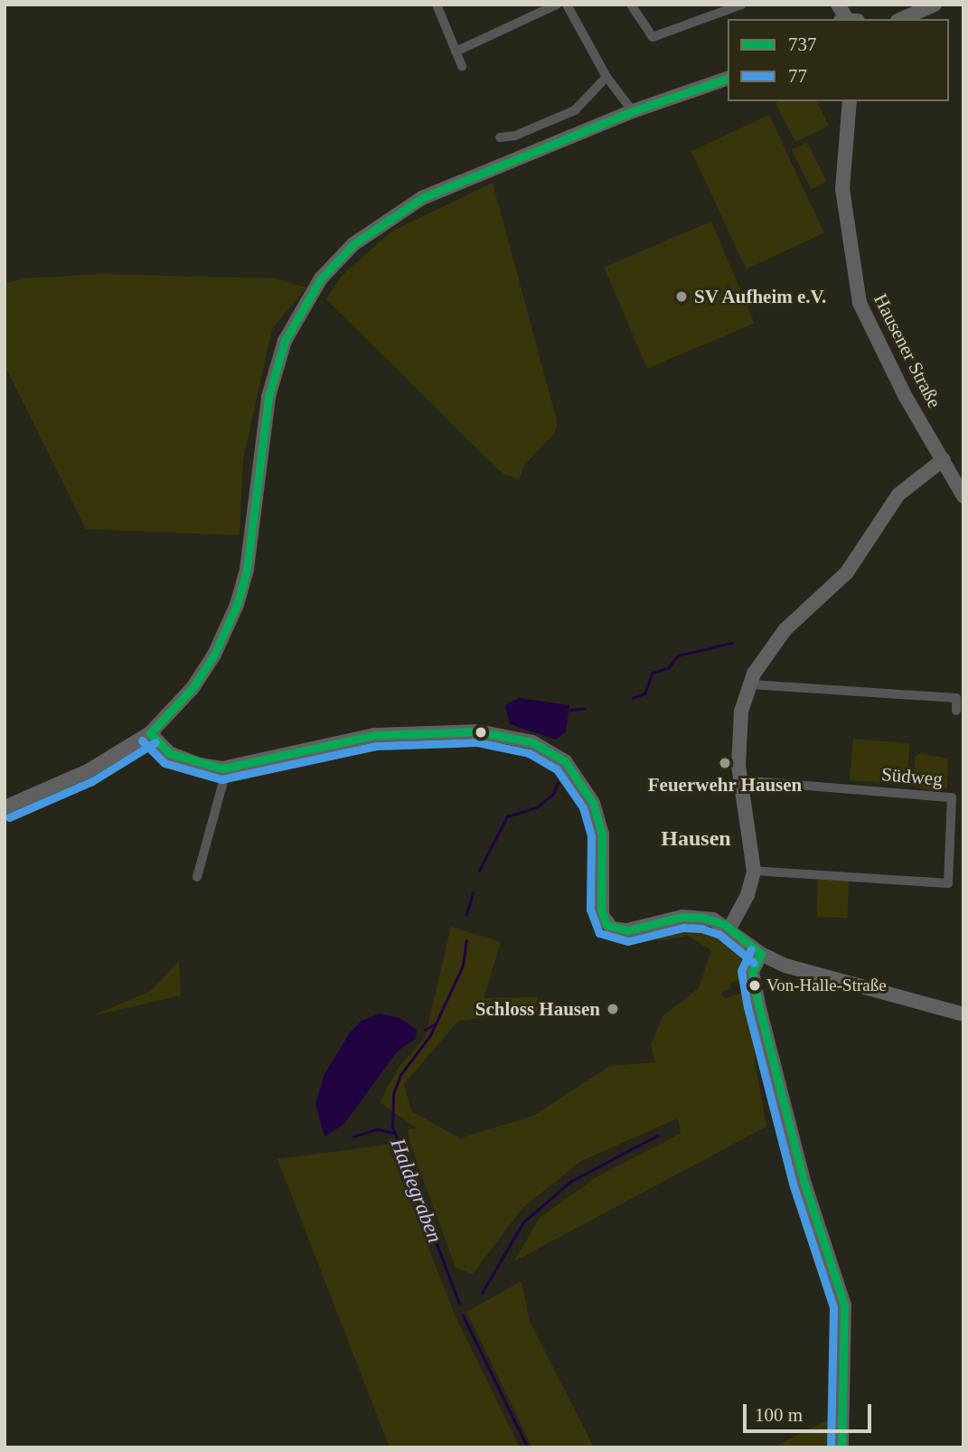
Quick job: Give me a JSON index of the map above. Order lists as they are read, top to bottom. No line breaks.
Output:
{"streets":{"street":["Hausener Straße","Südweg"]},"districts":["Hausen"],"water":["Haldegraben"],"places":["SV Aufheim e.V.","Feuerwehr Hausen","Von-Halle-Straße","Schloss Hausen"],"lines":["transit line 737","transit line 77"],"legend":["737","77"],"scale_bar":"100 m"}
